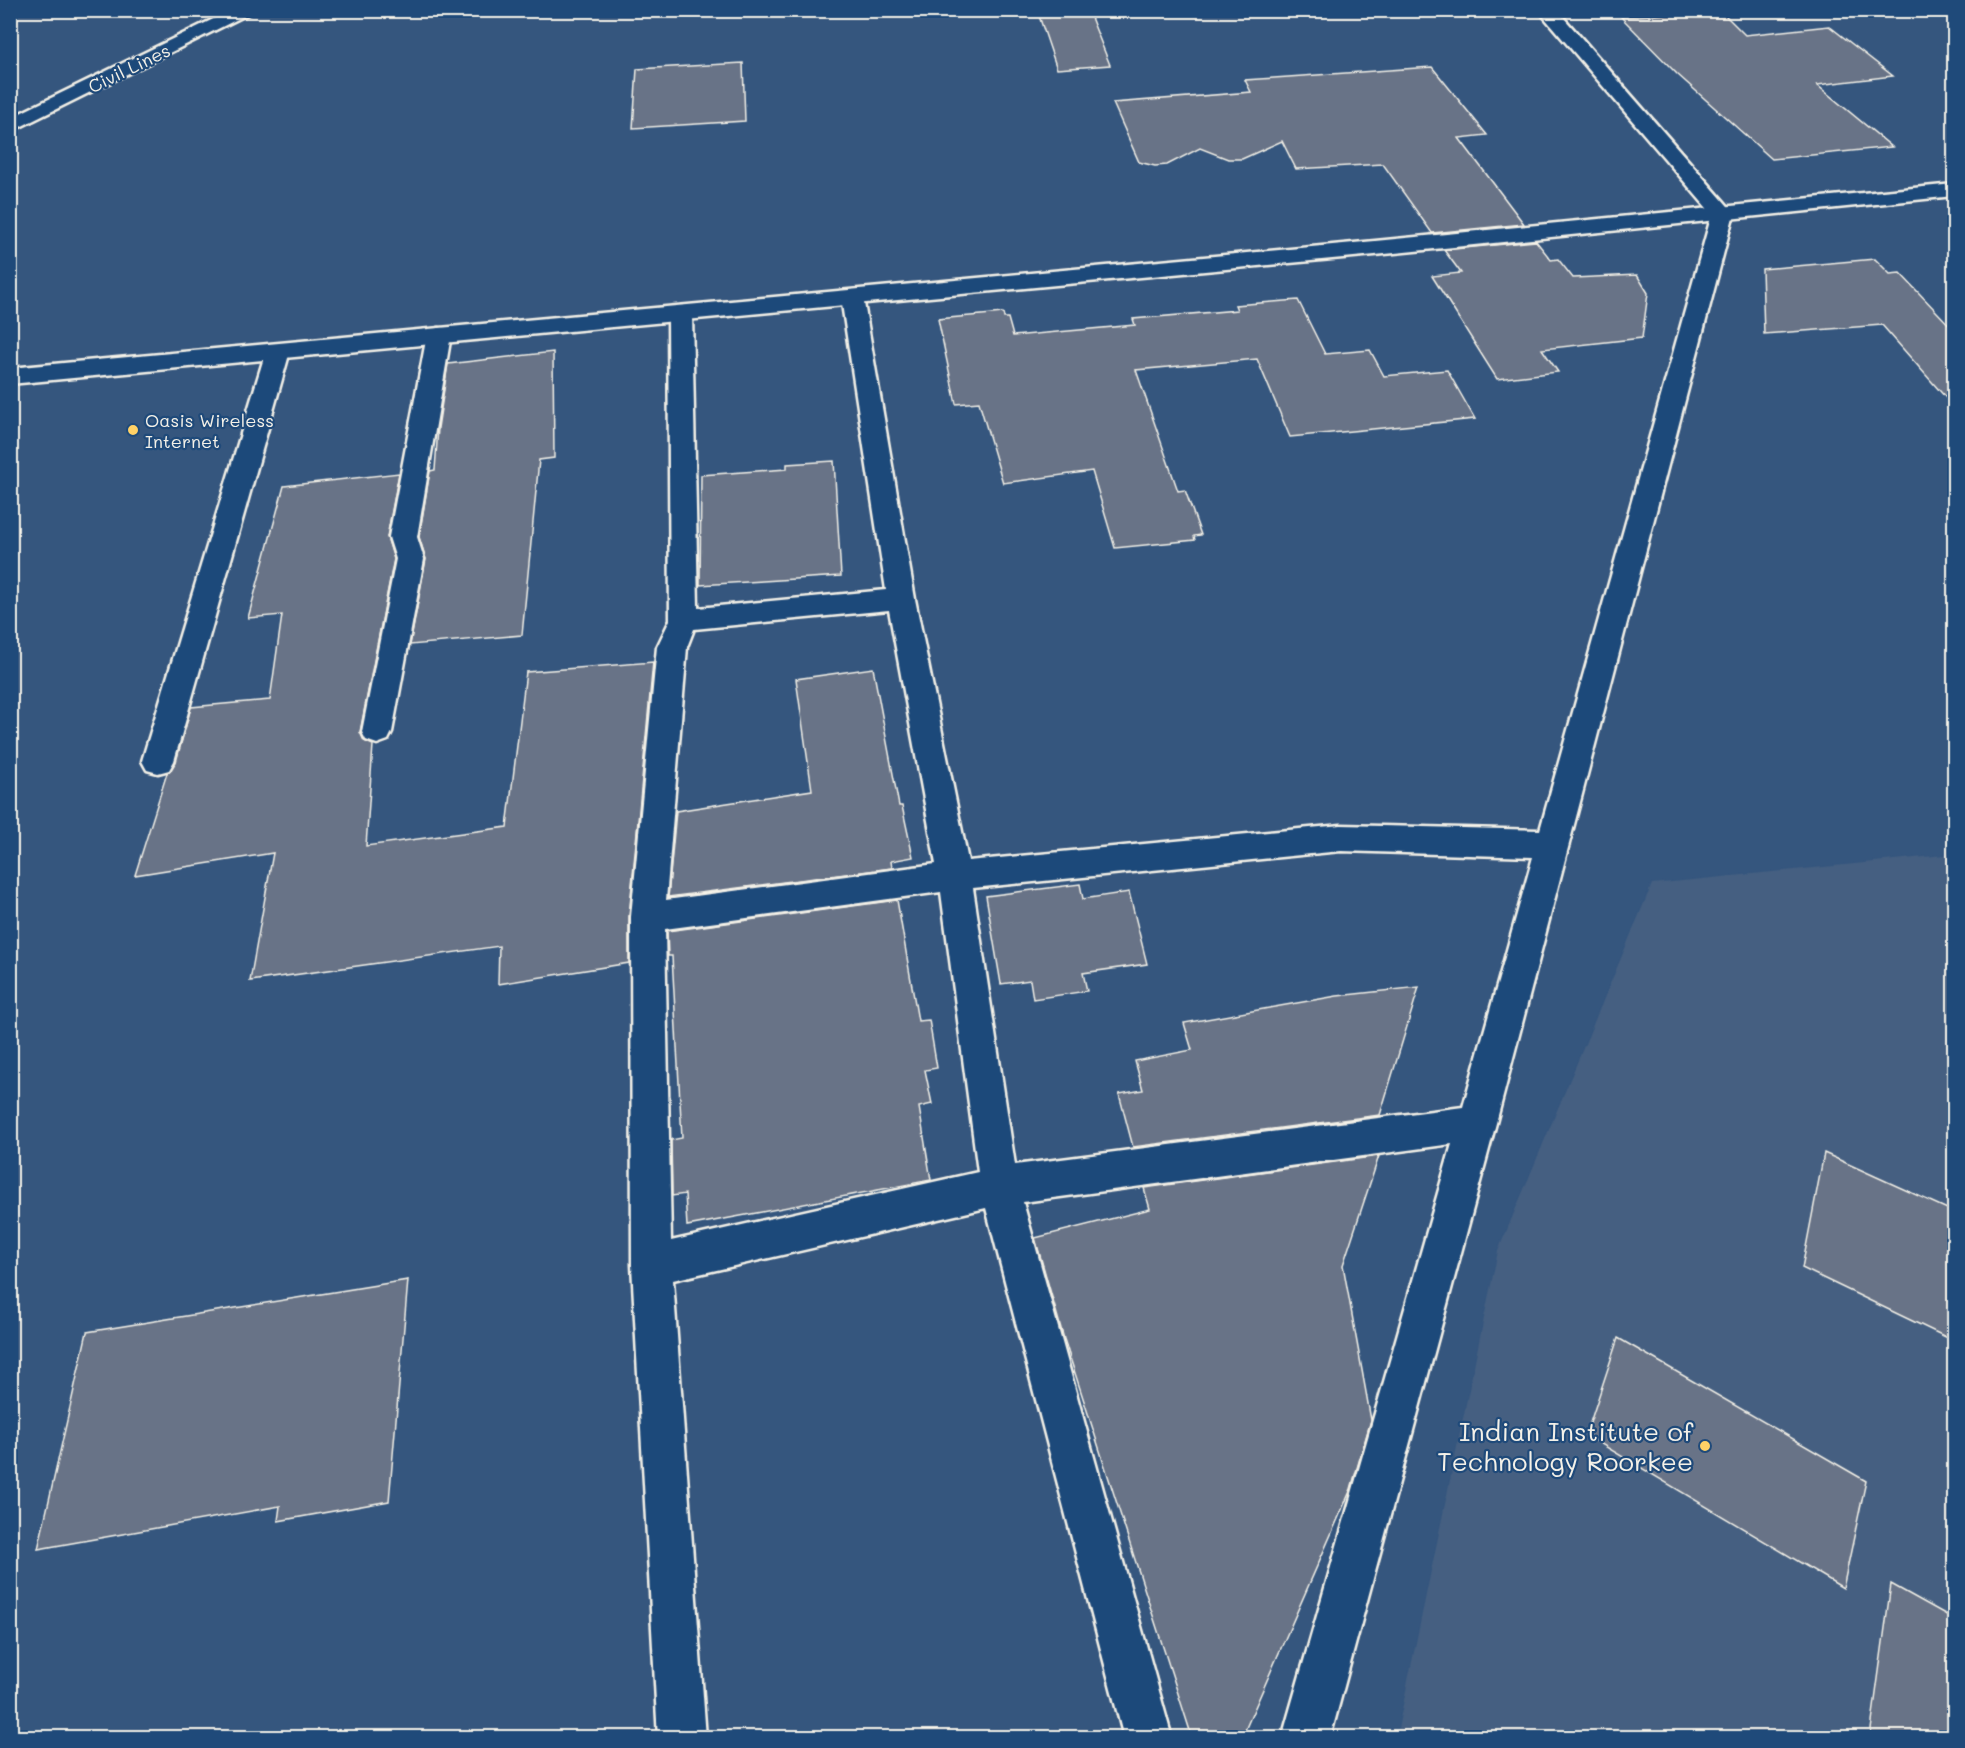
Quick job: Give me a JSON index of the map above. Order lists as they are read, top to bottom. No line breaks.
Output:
{"streets":{"street":["Civil Lines"]},"places":["Oasis Wireless Internet","Indian Institute of Technology Roorkee"]}
